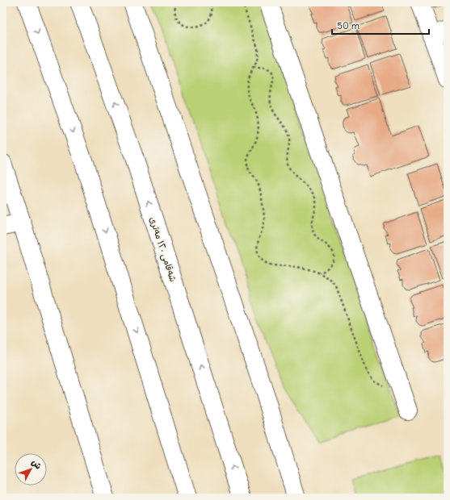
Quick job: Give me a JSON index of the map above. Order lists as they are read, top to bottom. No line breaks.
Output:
{"streets":{"main road":["شەقامی ١٢٠ مەتری"]},"scale_bar":"50 m","north":"top right"}
